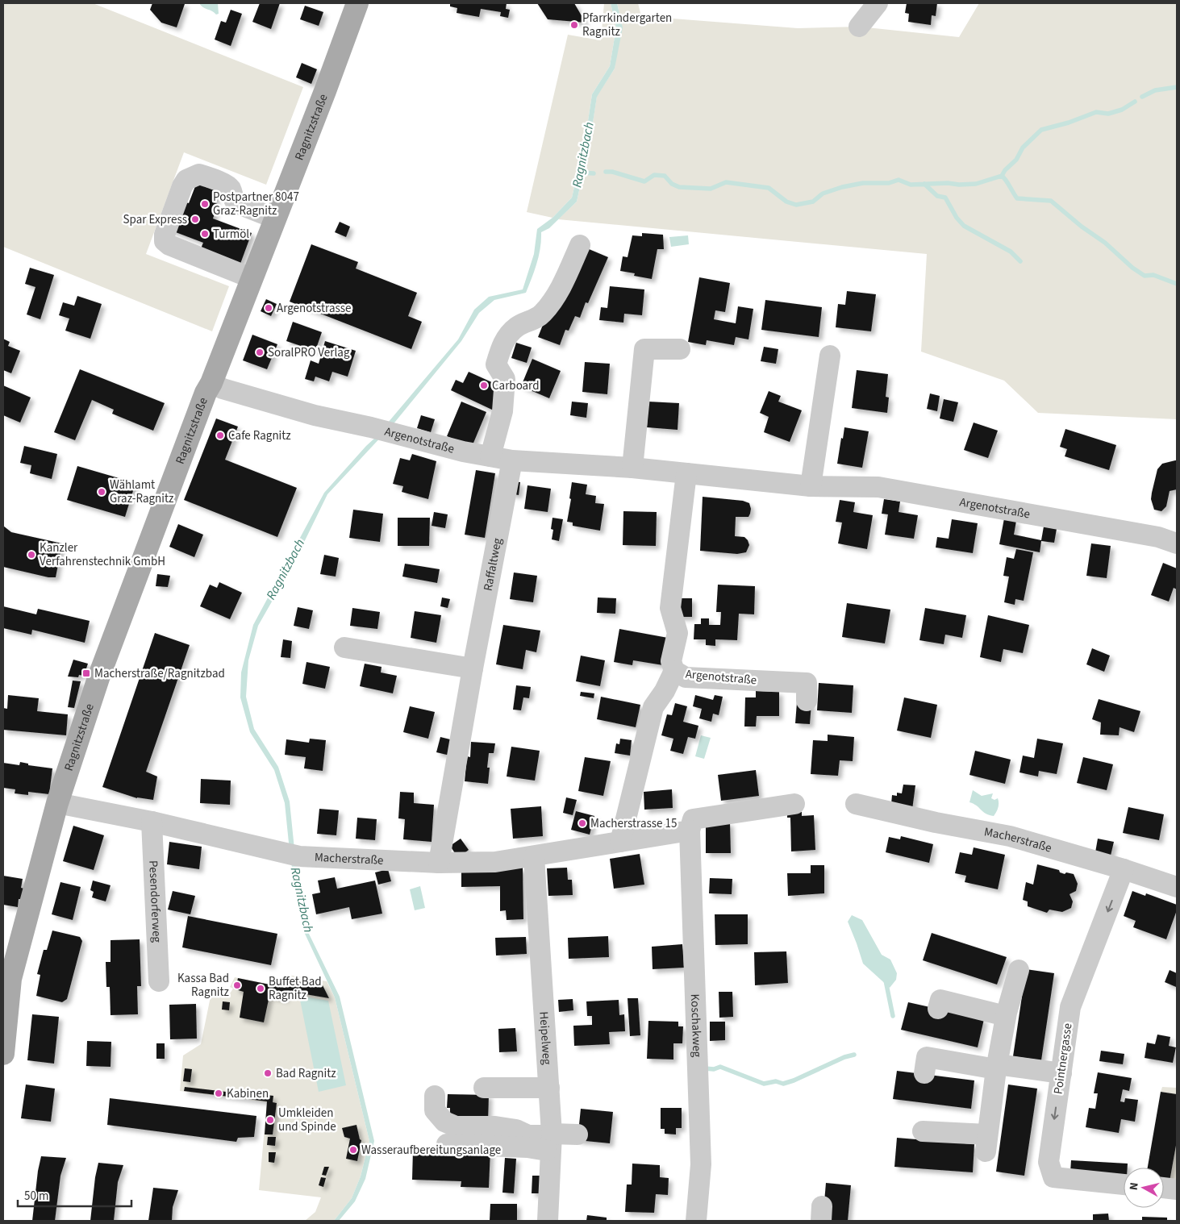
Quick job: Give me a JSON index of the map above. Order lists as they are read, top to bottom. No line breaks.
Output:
{"streets":{"main road":["Ragnitzstraße"],"street":["Argenotstraße","Raffaltweg","Macherstraße","Pesendorferweg","Koschakweg","Heipelweg","Pointnergasse"]},"crossings":[["Ragnitzstraße","Argenotstraße"],["Ragnitzstraße","Macherstraße"],["Argenotstraße","Raffaltweg"],["Raffaltweg","Macherstraße"],["Macherstraße","Pesendorferweg"],["Macherstraße","Koschakweg"],["Macherstraße","Heipelweg"],["Macherstraße","Pointnergasse"]],"one_way":["Pointnergasse"],"water":["Ragnitzbach"],"places":{"other":["Pfarrkindergarten Ragnitz","Postpartner 8047 Graz-Ragnitz","Spar Express","Turmöl","Argenotstrasse","SoralPRO Verlag","Carboard","Cafe Ragnitz","Wählamt Graz-Ragnitz","Kanzler Verfahrenstechnik GmbH","Macherstrasse 15","Kassa Bad Ragnitz","Buffet Bad Ragnitz","Bad Ragnitz","Kabinen","Umkleiden und Spinde","Wasseraufbereitungsanlage"],"transit":["Macherstraße/Ragnitzbad"]},"scale_bar":"50 m","north":"left"}
